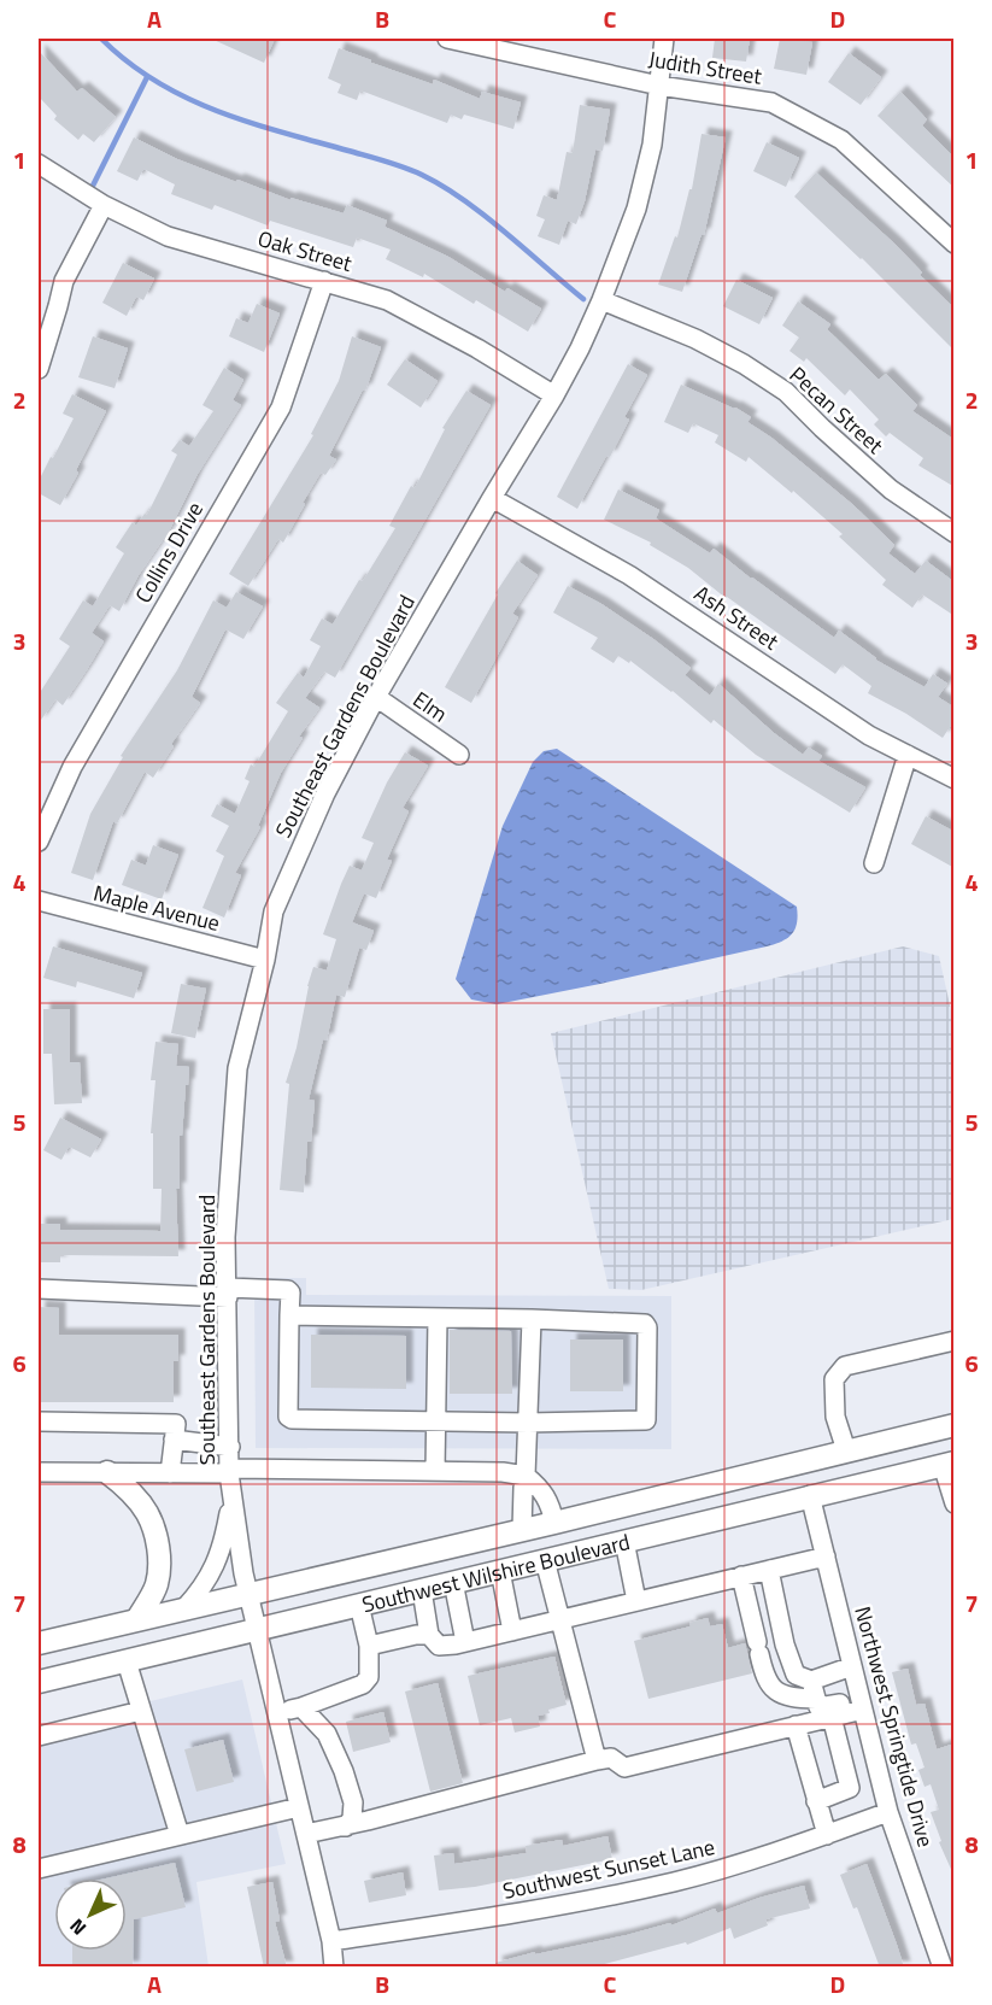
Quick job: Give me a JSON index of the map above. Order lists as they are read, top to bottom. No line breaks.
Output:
{"streets":{"main road":["Southwest Wilshire Boulevard"],"street":["Judith Street","Oak Street","Pecan Street","Collins Drive","Ash Street","Elm","Southeast Gardens Boulevard","Maple Avenue","Northwest Springtide Drive","Southwest Sunset Lane"]},"crossings":[["Judith Street","Southeast Gardens Boulevard"],["Oak Street","Collins Drive"],["Oak Street","Southeast Gardens Boulevard"],["Pecan Street","Southeast Gardens Boulevard"],["Ash Street","Southeast Gardens Boulevard"],["Elm","Southeast Gardens Boulevard"],["Southeast Gardens Boulevard","Maple Avenue"],["Southeast Gardens Boulevard","Southwest Wilshire Boulevard"],["Southeast Gardens Boulevard","Southwest Sunset Lane"],["Southwest Wilshire Boulevard","Northwest Springtide Drive"],["Northwest Springtide Drive","Southwest Sunset Lane"]],"north":"bottom left","grid":{"columns":["A","B","C","D"],"rows":["1","2","3","4","5","6","7","8"]}}
